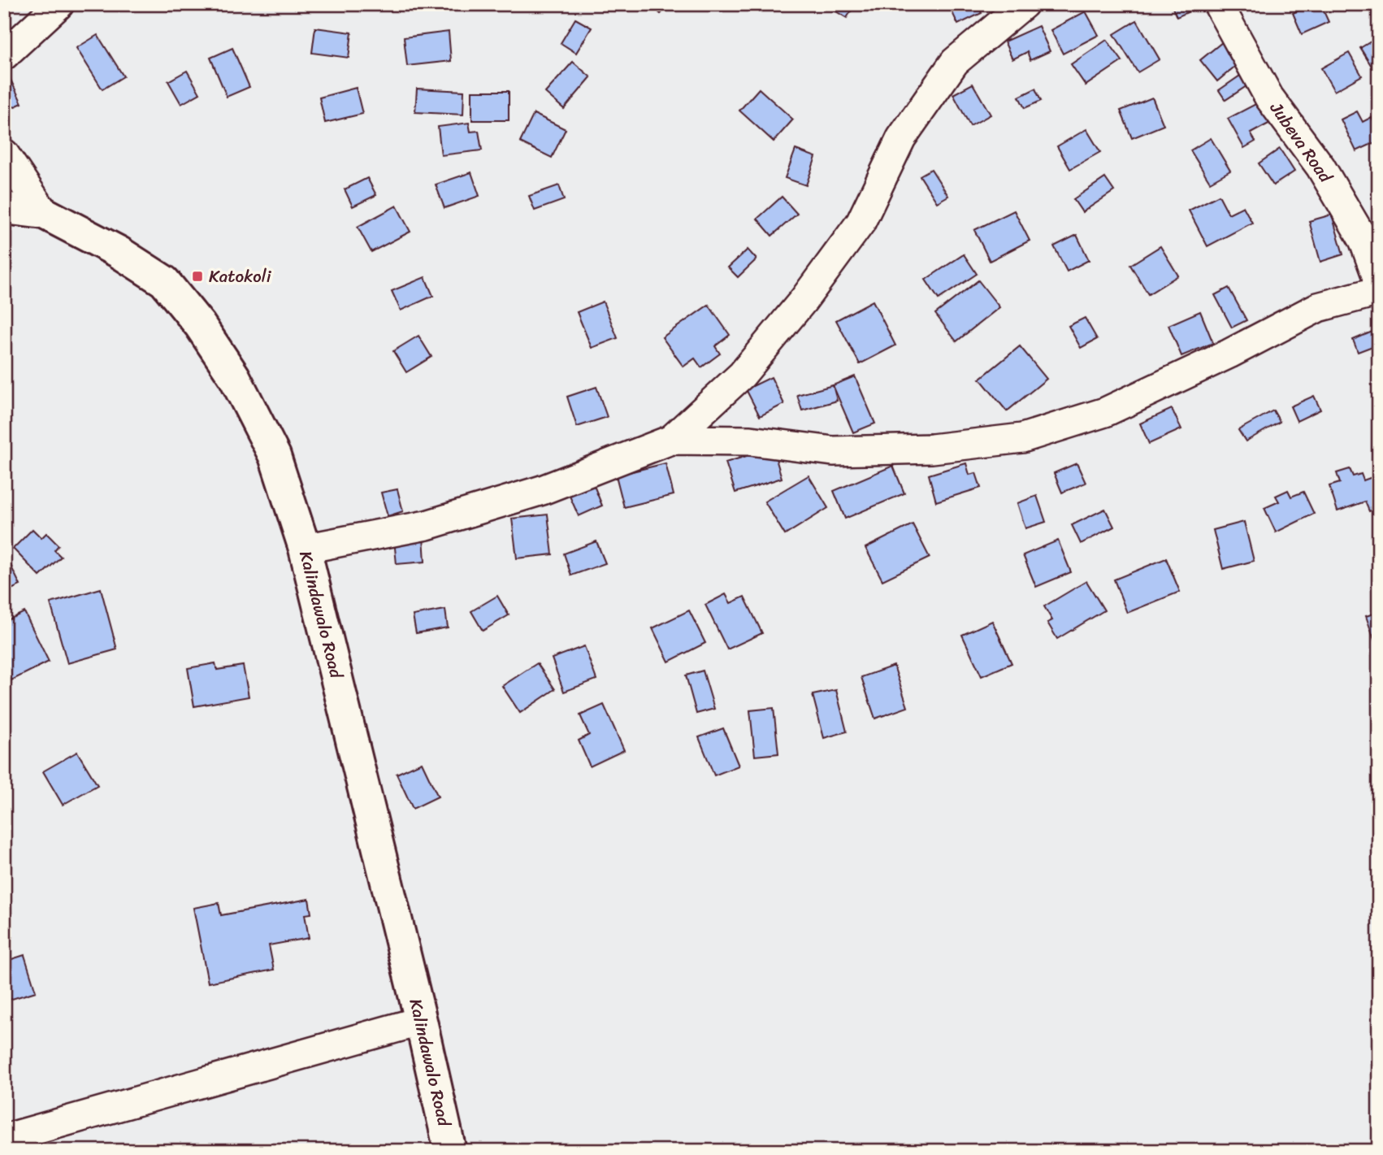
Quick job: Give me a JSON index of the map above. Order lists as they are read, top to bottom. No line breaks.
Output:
{"streets":{"street":["Jubeva Road","Kalindawalo Road"]},"places":{"transit":["Katokoli"]}}
